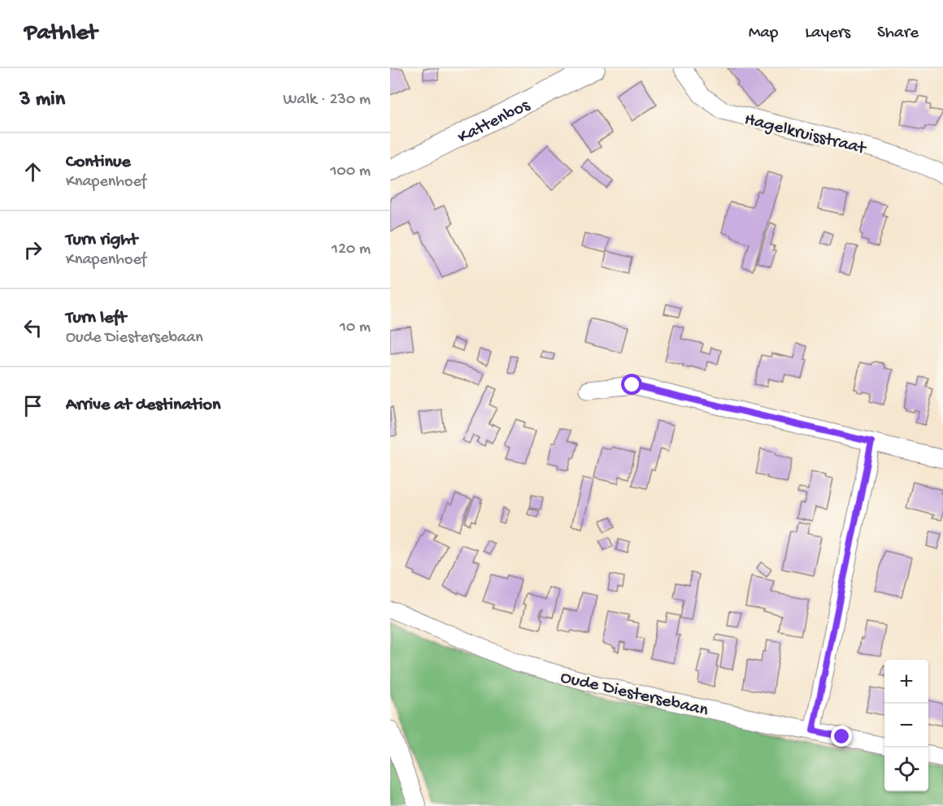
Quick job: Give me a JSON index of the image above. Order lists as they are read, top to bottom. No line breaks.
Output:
{"streets":{"main road":["Kattenbos"],"street":["Hagelkruisstraat","Oude Diestersebaan"]},"page":{"header":"Pathlet","nav":["Map","Layers","Share"],"heading":["3 min","Walk · 230 m"],"list":[["Continue","Knapenhoef","100 m"],["Turn right","Knapenhoef","120 m"],["Turn left","Oude Diestersebaan","10 m"],"Arrive at destination"],"map_buttons":["+","−"]}}
